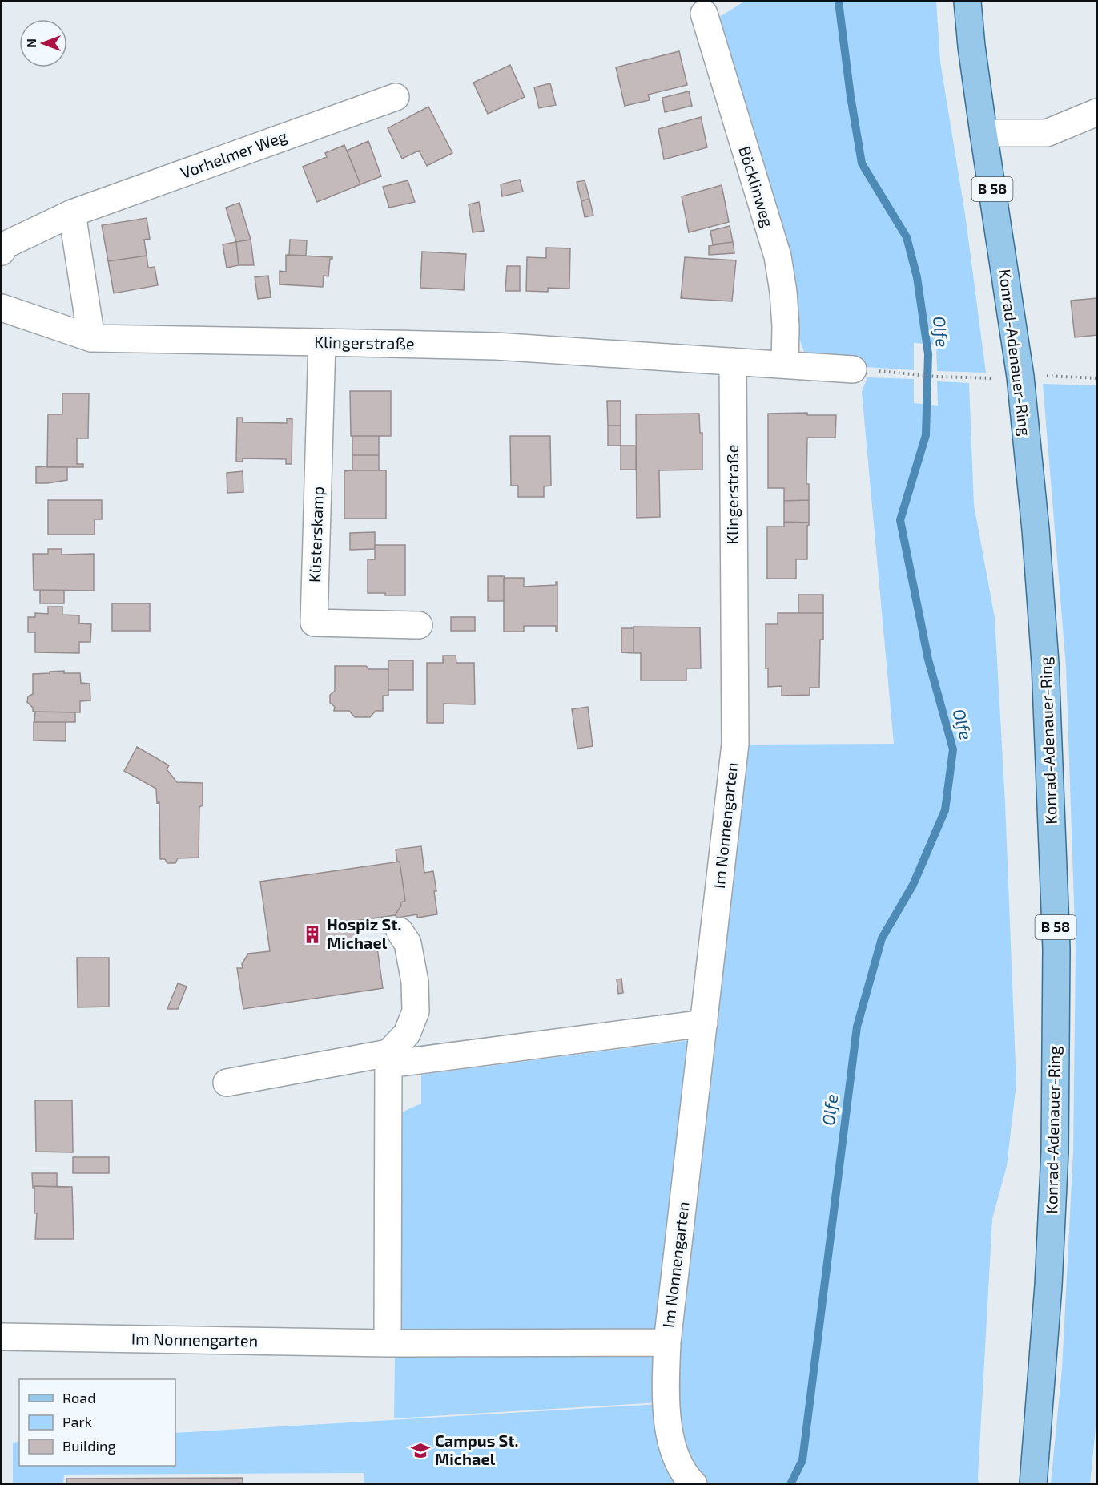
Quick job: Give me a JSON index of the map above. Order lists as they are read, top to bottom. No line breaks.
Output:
{"streets":{"main road":["B 58","Konrad-Adenauer-Ring"],"street":["Vorhelmer Weg","Böcklinweg","Klingerstraße","Küsterskamp","Im Nonnengarten"]},"crossings":[["Böcklinweg","Klingerstraße"],["Klingerstraße","Küsterskamp"],["Klingerstraße","Im Nonnengarten"]],"water":["Olfe"],"places":{"building":["Hospiz St. Michael"],"school or university":["Campus St. Michael"]},"legend":["Road","Park","Building"],"north":"left"}
